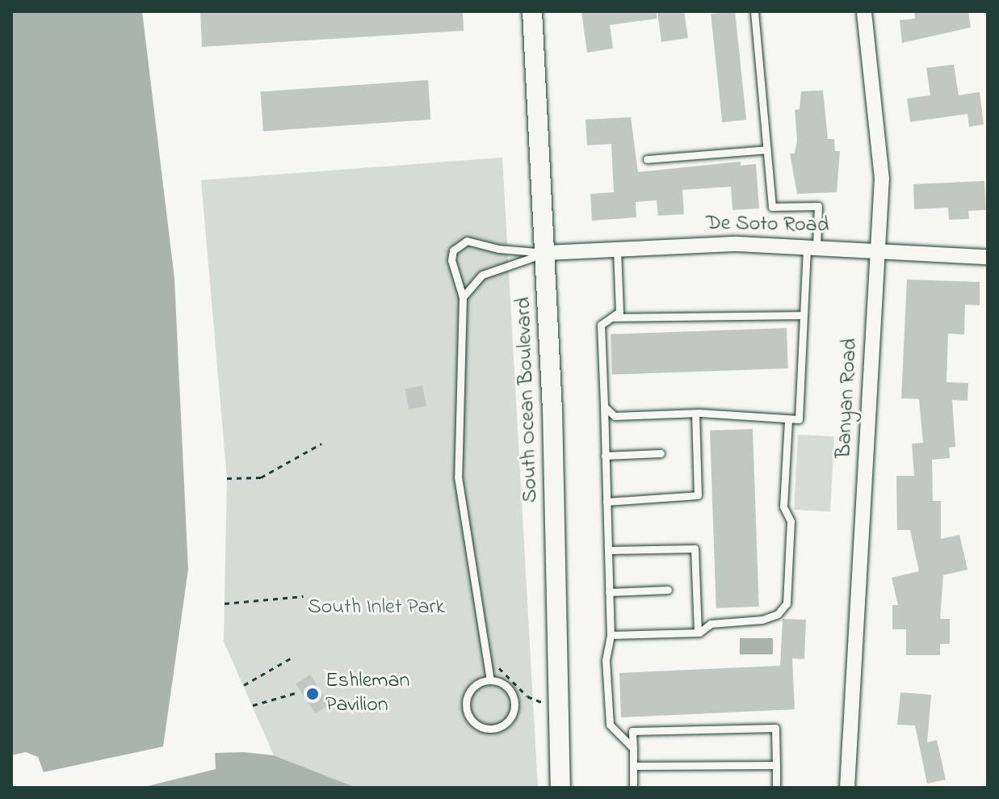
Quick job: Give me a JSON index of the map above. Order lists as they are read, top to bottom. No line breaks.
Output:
{"streets":{"main road":["South Ocean Boulevard"],"street":["De Soto Road","Banyan Road"]},"crossings":[["De Soto Road","Banyan Road"],["De Soto Road","South Ocean Boulevard"]],"parks":["South Inlet Park"],"places":["Eshleman Pavilion"]}
